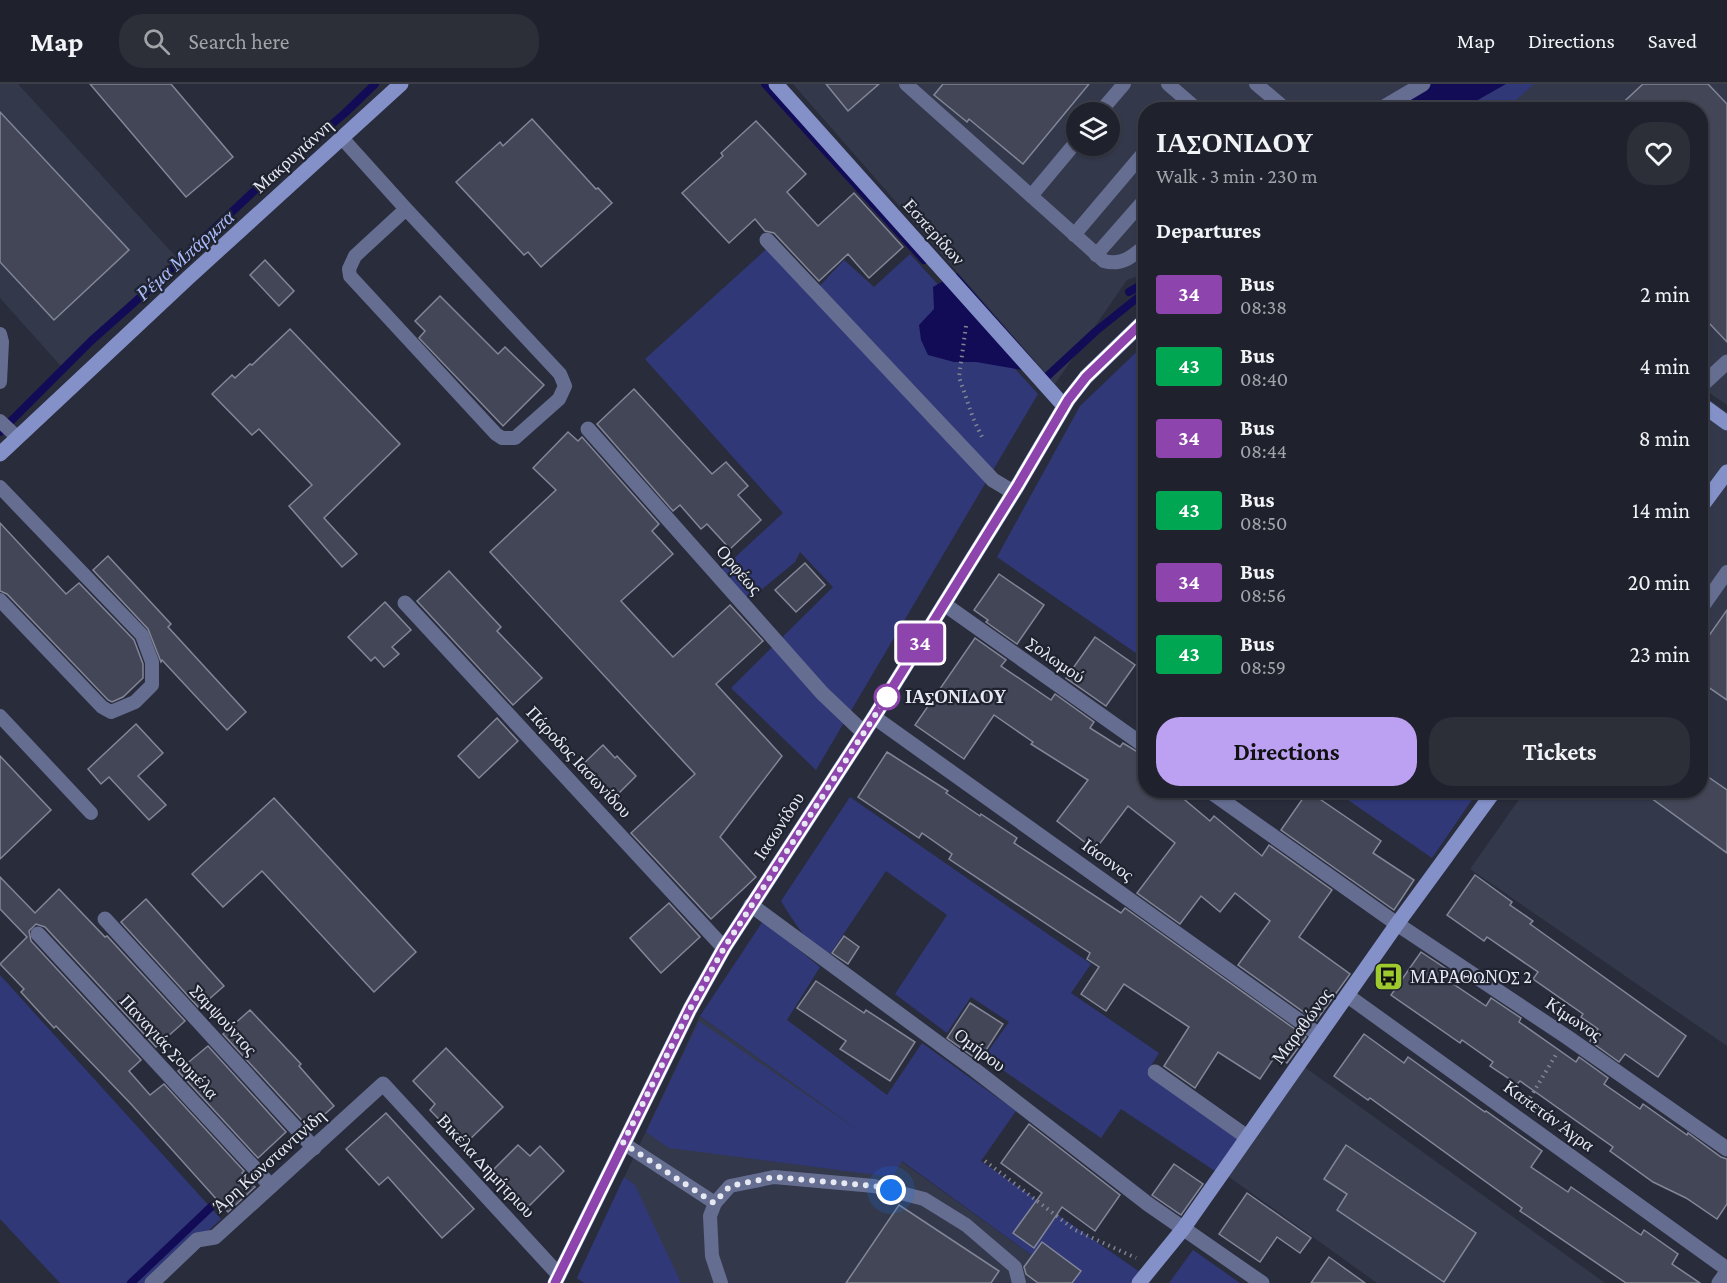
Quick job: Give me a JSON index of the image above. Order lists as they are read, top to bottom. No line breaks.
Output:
{"streets":{"street":["Μακρυγιάννη","Εσπερίδων","Ορφέως","Σολωμού","Πάροδος Ιασωνίδου","Ιασωνίδου","Ιάσονος","Κίμωνος","Σαμψούντος","Μαραθώνος","Παναγιάς Σουμέλα","Ομήρου","Καπετάν Άγρα","Άρη Κωνσταντινίδη","Βικέλα Δημήτριου"]},"crossings":[["Εσπερίδων","Ιασωνίδου"],["Ορφέως","Ιασωνίδου"],["Σολωμού","Ιασωνίδου"],["Πάροδος Ιασωνίδου","Ιασωνίδου"],["Ιασωνίδου","Ιάσονος"],["Ιασωνίδου","Ομήρου"],["Ιασωνίδου","Βικέλα Δημήτριου"],["Ιάσονος","Μαραθώνος"],["Κίμωνος","Μαραθώνος"],["Σαμψούντος","Άρη Κωνσταντινίδη"],["Μαραθώνος","Ομήρου"],["Μαραθώνος","Καπετάν Άγρα"],["Παναγιάς Σουμέλα","Άρη Κωνσταντινίδη"],["Άρη Κωνσταντινίδη","Βικέλα Δημήτριου"]],"water":["Ρέμα Μπάρμπα"],"places":{"other":["ΙΑΣΟΝΙΔΟΥ"],"bus stop":["ΜΑΡΑΘΩΝΟΣ 2"]},"lines":["bus line 34"],"page":{"header":"Map","search":"Search here","nav":["Map","Directions","Saved"],"on_map":"34","heading":[["ΙΑΣΟΝΙΔΟΥ","Walk · 3 min · 230 m"],"Departures"],"list":[{"mark":"34","name":"Bus","note":"08:38","value":"2 min"},{"mark":"43","name":"Bus","note":"08:40","value":"4 min"},{"mark":"34","name":"Bus","note":"08:44","value":"8 min"},{"mark":"43","name":"Bus","note":"08:50","value":"14 min"},{"mark":"34","name":"Bus","note":"08:56","value":"20 min"},{"mark":"43","name":"Bus","note":"08:59","value":"23 min"}],"buttons":["Directions","Tickets"]}}
